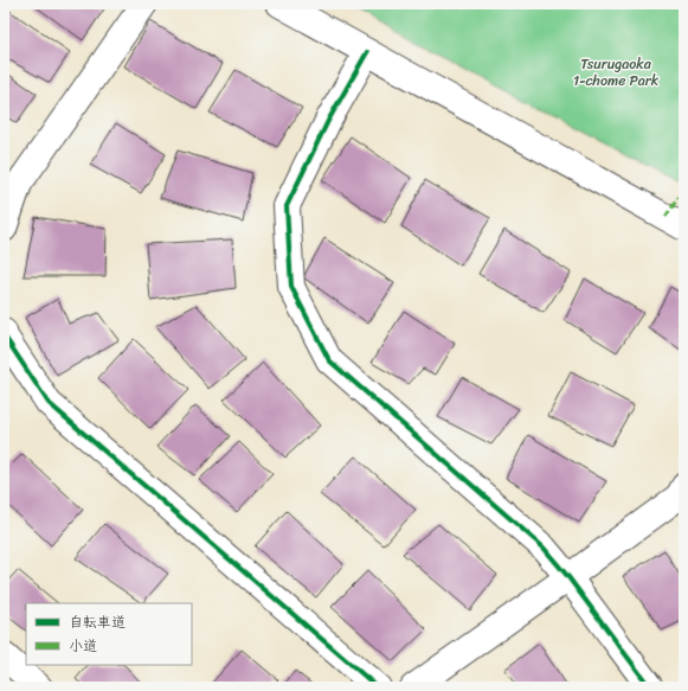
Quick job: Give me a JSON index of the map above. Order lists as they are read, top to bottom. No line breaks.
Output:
{"parks":["Tsurugaoka 1-chome Park"],"legend":["自転車道","小道"]}
